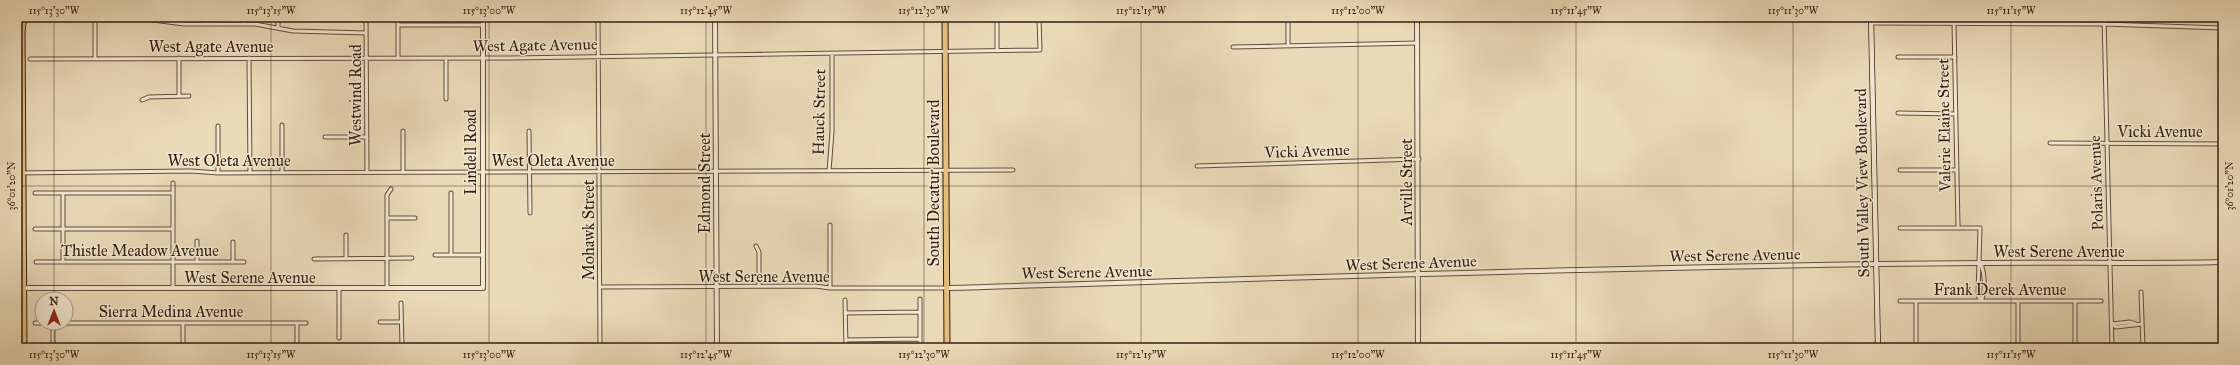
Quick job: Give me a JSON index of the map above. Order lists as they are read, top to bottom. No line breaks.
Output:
{"streets":{"main road":["South Decatur Boulevard","South Valley View Boulevard"],"street":["West Agate Avenue","Westwind Road","Hauck Street","Valerie Elaine Street","Vicki Avenue","Lindell Road","West Oleta Avenue","Arville Street","Edmond Street","Polaris Avenue","Mohawk Street","Thistle Meadow Avenue","West Serene Avenue","Frank Derek Avenue","Sierra Medina Avenue"]},"crossings":[["West Agate Avenue","Westwind Road"],["West Agate Avenue","Hauck Street"],["West Agate Avenue","Lindell Road"],["West Agate Avenue","Edmond Street"],["West Agate Avenue","South Decatur Boulevard"],["West Agate Avenue","Mohawk Street"],["Westwind Road","West Oleta Avenue"],["Hauck Street","West Oleta Avenue"],["Vicki Avenue","Arville Street"],["Vicki Avenue","Polaris Avenue"],["Lindell Road","West Oleta Avenue"],["Lindell Road","West Serene Avenue"],["West Oleta Avenue","Edmond Street"],["West Oleta Avenue","South Decatur Boulevard"],["West Oleta Avenue","Mohawk Street"],["Arville Street","West Serene Avenue"],["Edmond Street","West Serene Avenue"],["South Decatur Boulevard","West Serene Avenue"],["South Valley View Boulevard","West Serene Avenue"],["Polaris Avenue","West Serene Avenue"],["Mohawk Street","West Serene Avenue"]],"north":"top","coordinates":["115°13'30\"W","115°13'15\"W","115°13'00\"W","115°12'45\"W","115°12'30\"W","115°12'15\"W","115°12'00\"W","115°11'45\"W","115°11'30\"W","115°11'15\"W","36°01'20\"N"]}
